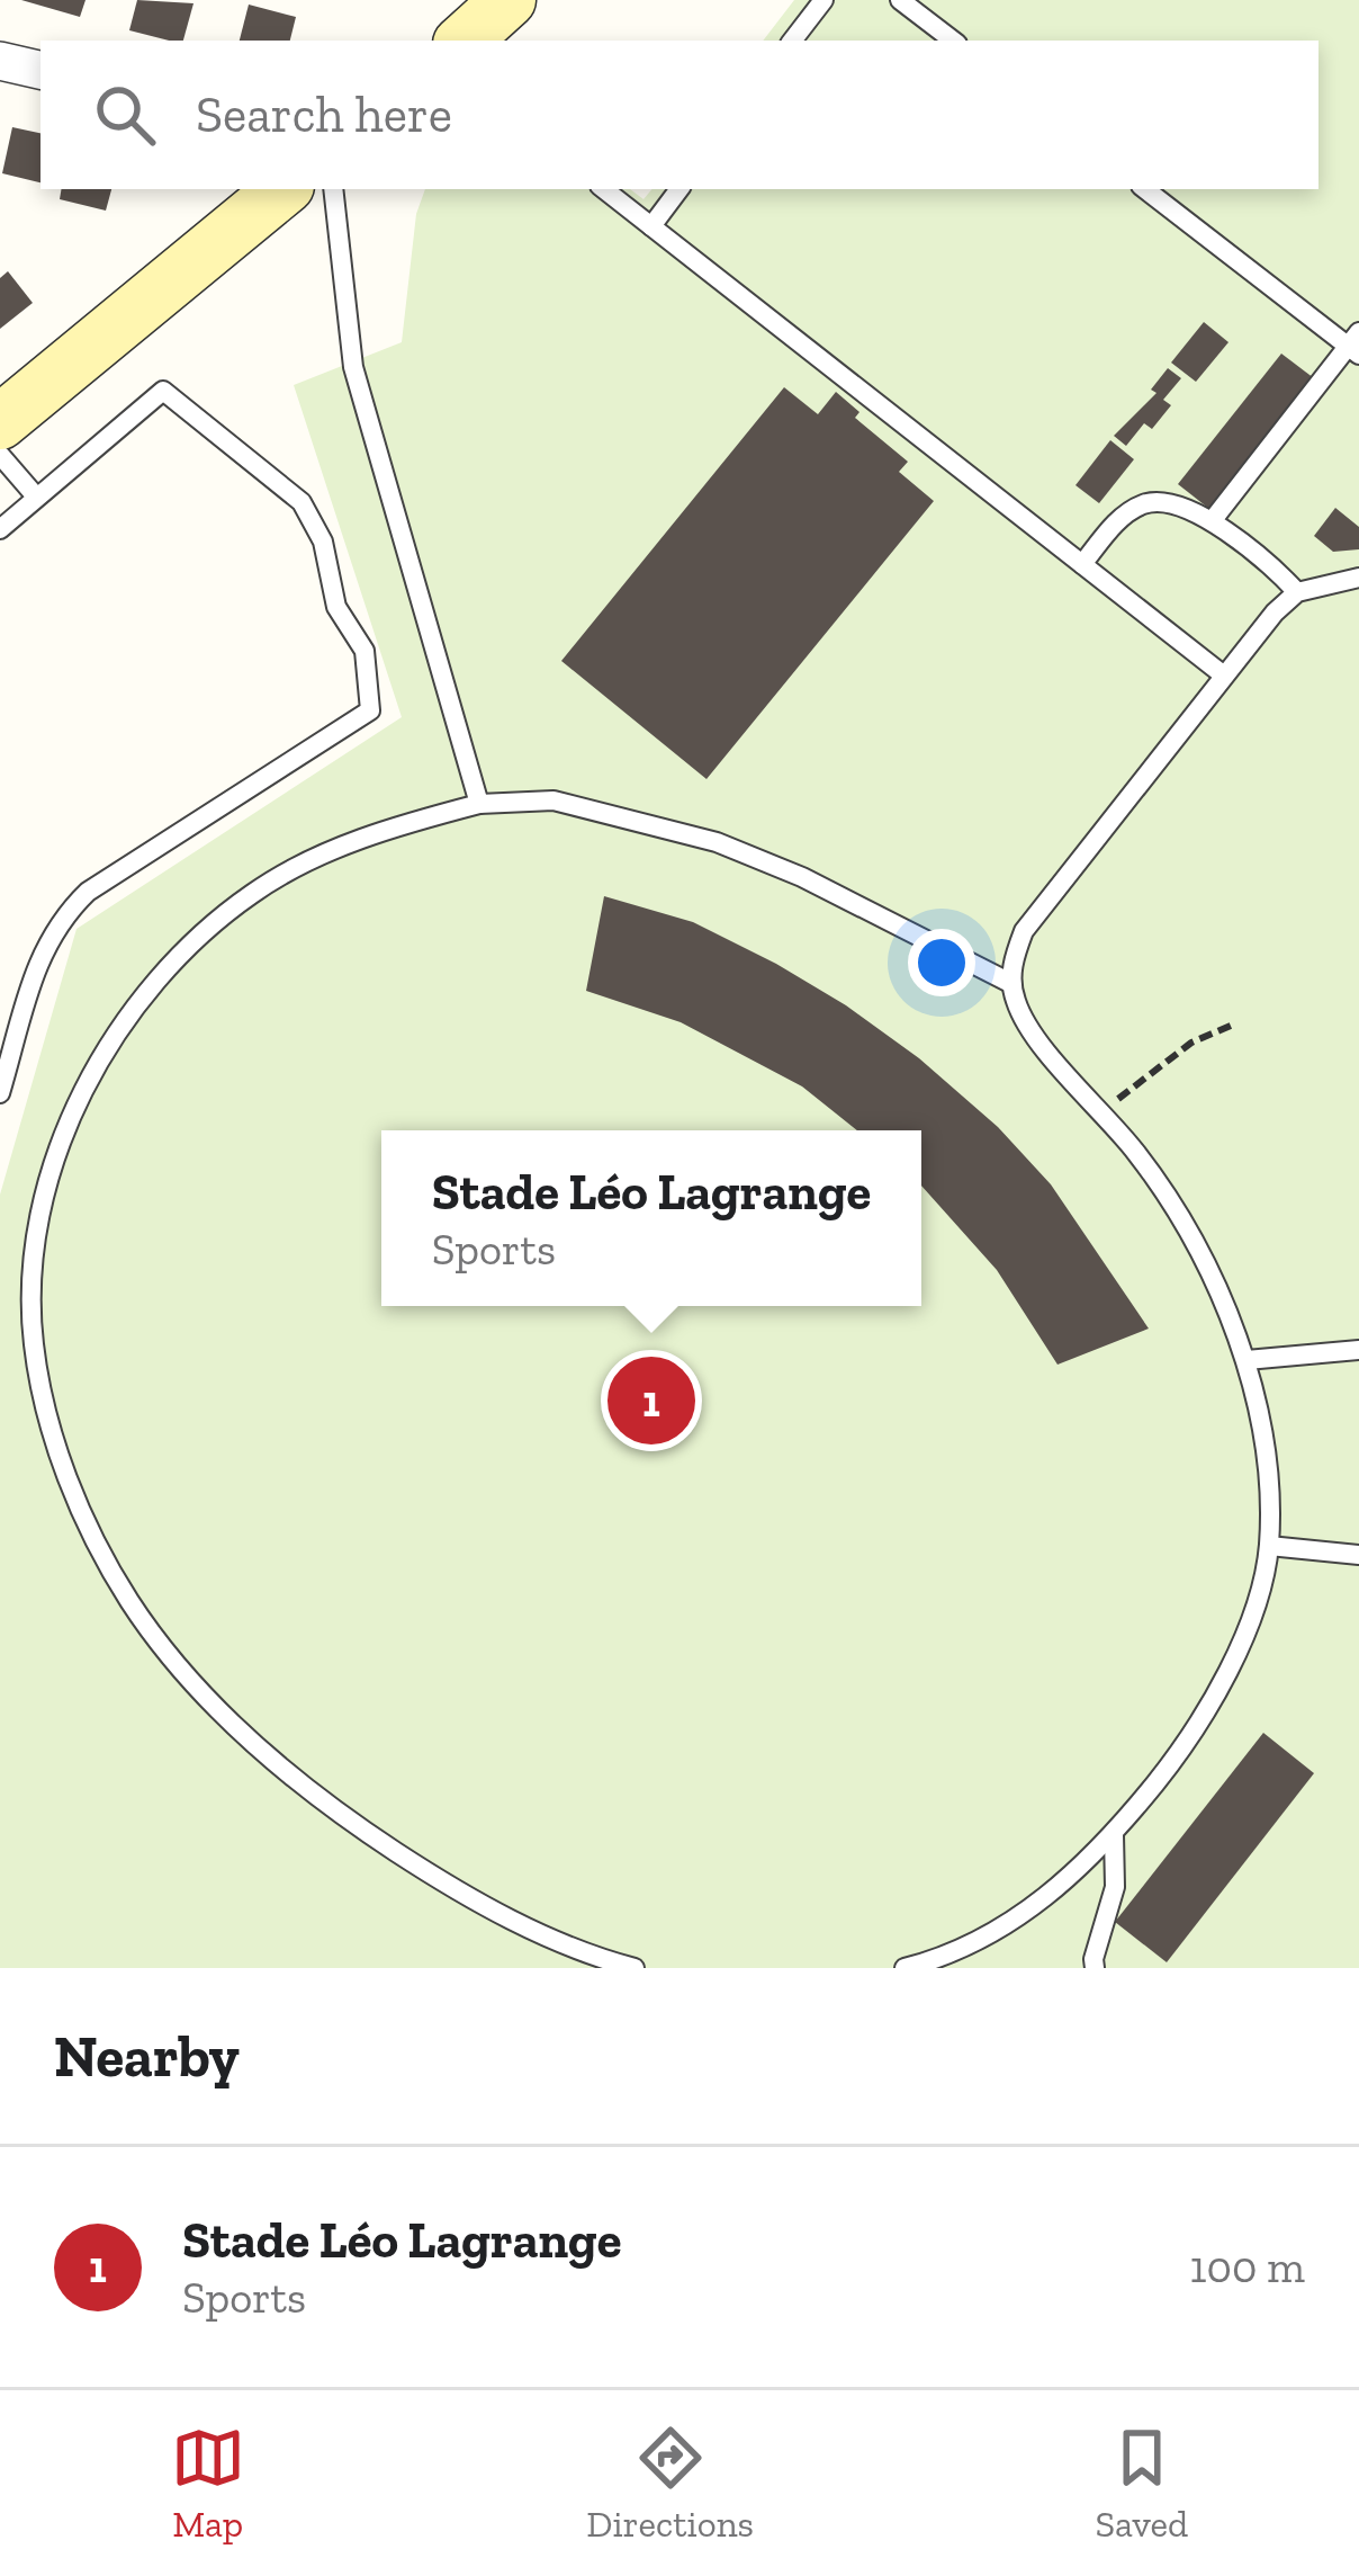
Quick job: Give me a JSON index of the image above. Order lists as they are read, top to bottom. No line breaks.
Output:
{"page":{"search":"Search here","popup":["Stade Léo Lagrange","Sports"],"pins":"1","heading":"Nearby","list":[{"mark":"1","name":"Stade Léo Lagrange","note":"Sports","value":"100 m"}],"nav":["Map","Directions","Saved"]}}
